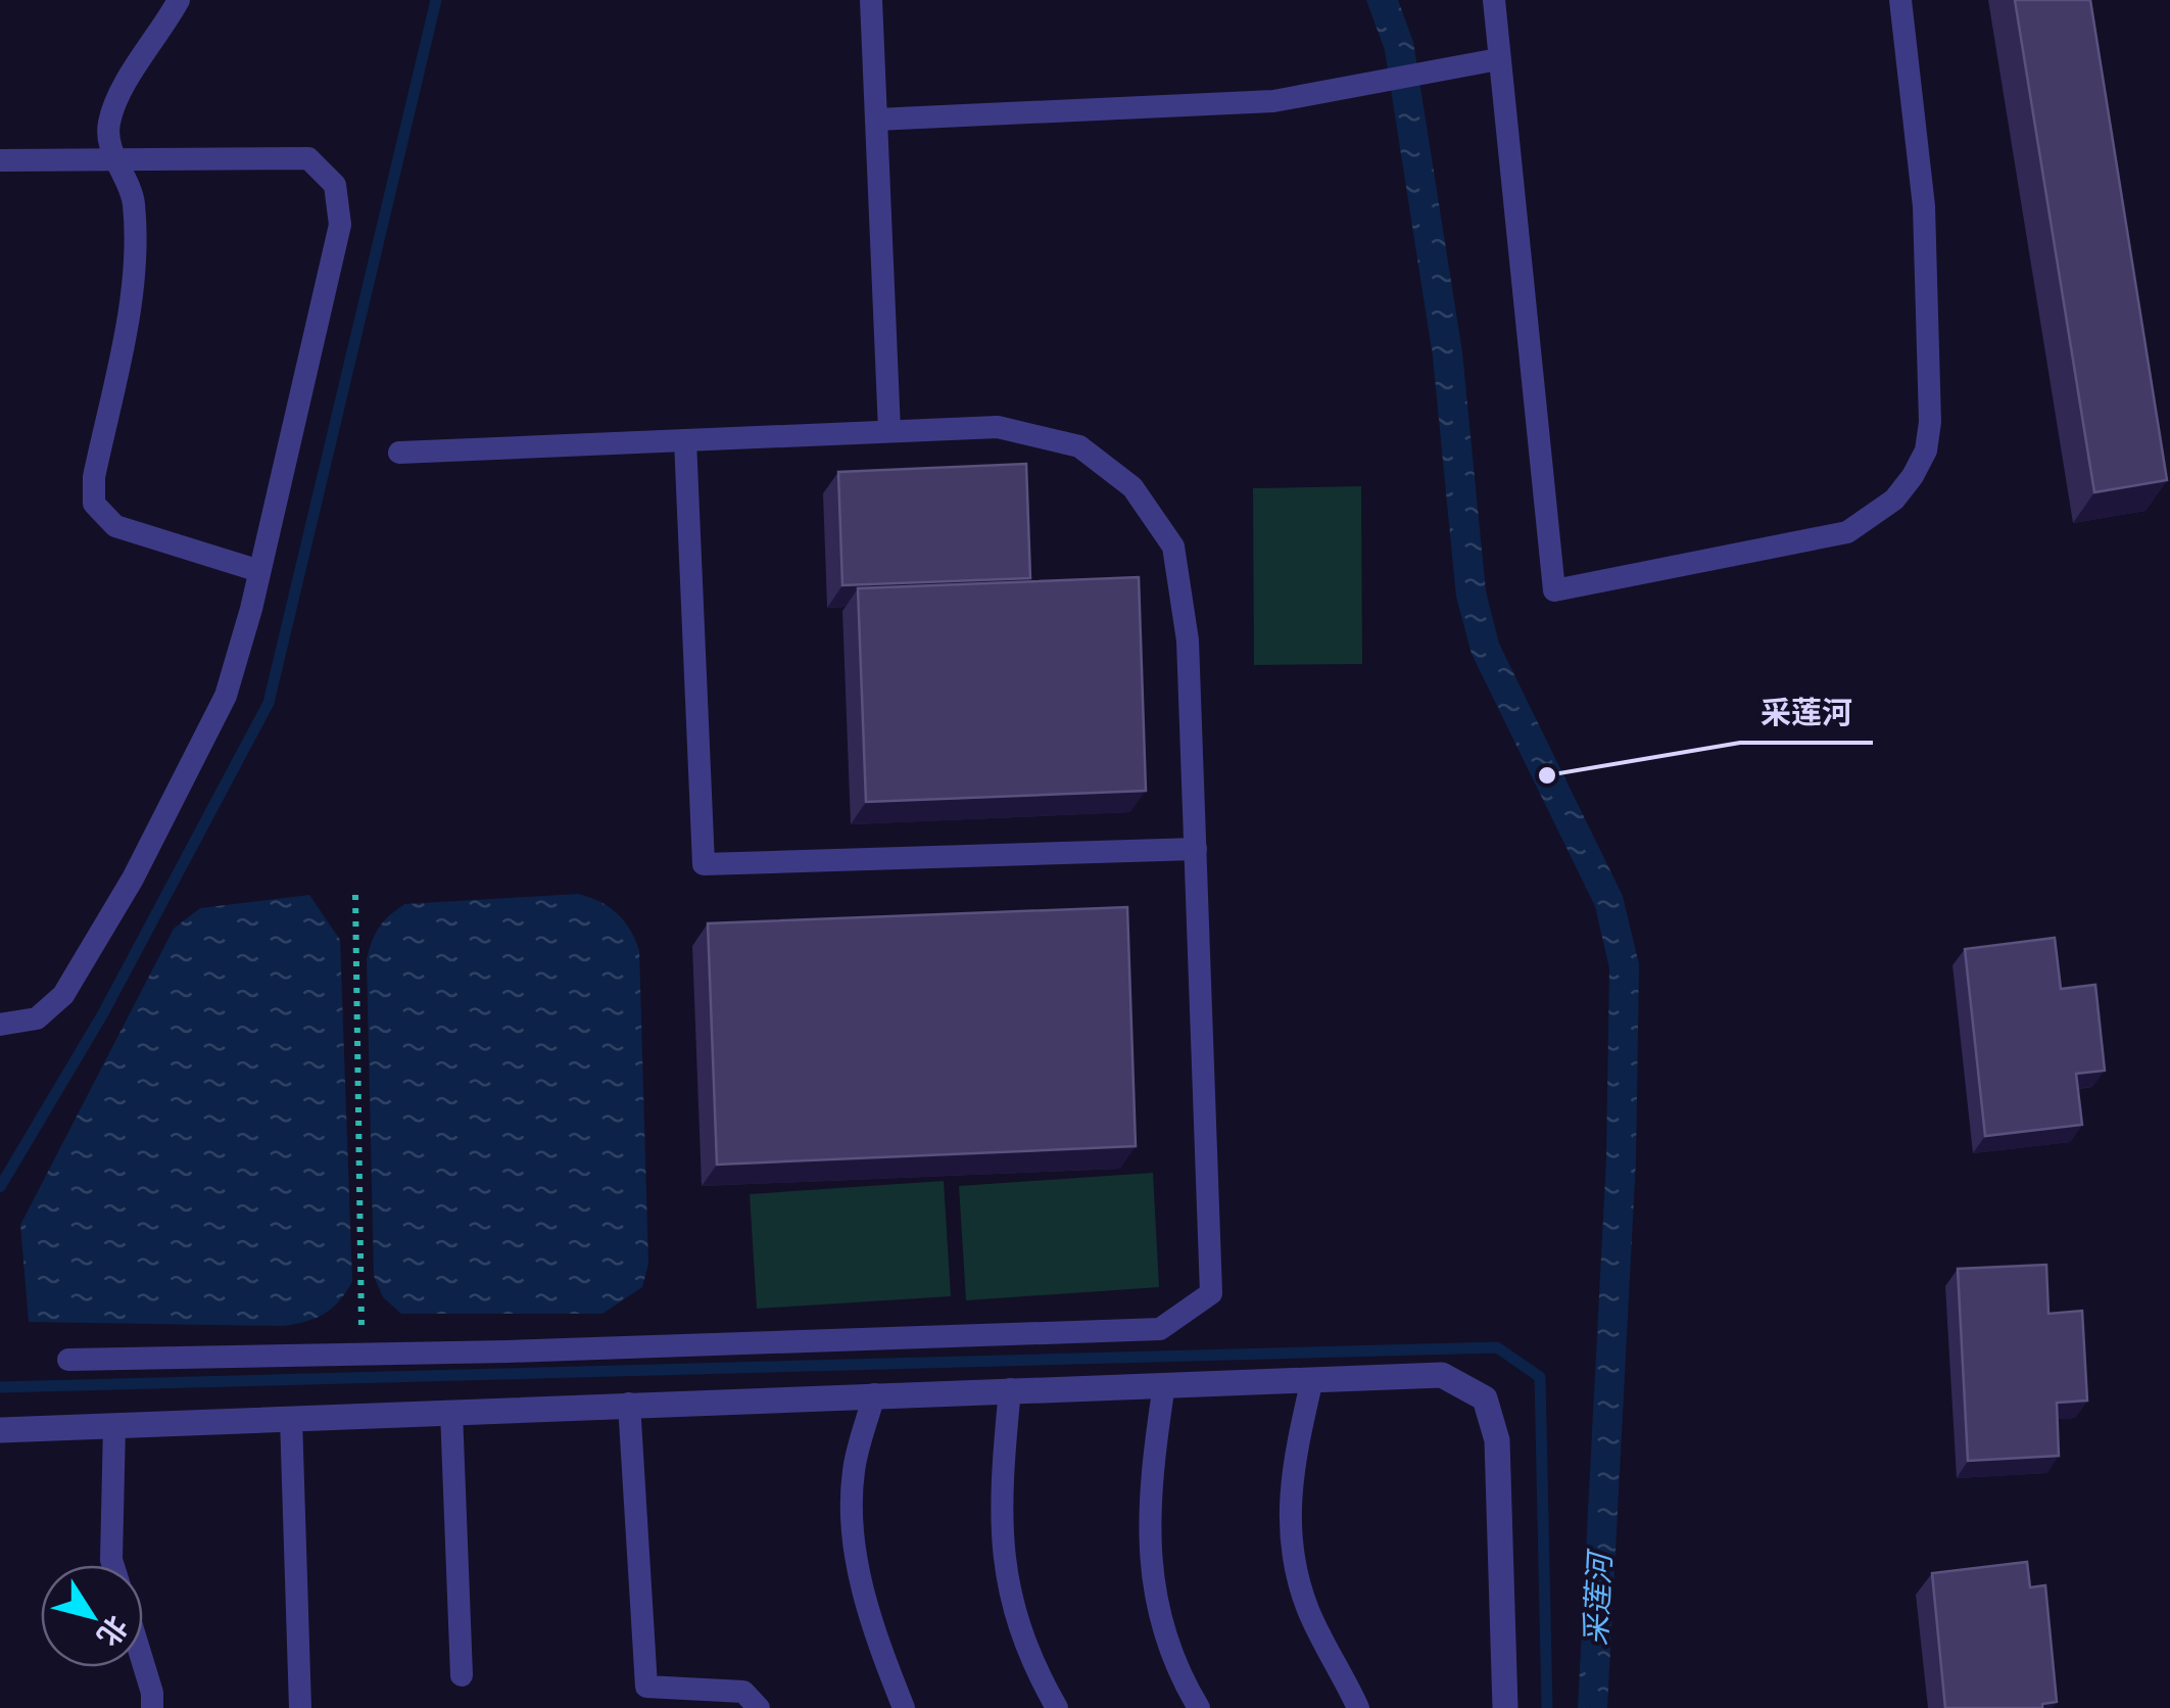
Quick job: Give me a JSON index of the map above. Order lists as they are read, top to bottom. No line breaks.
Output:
{"water":["采莲河"],"places":["采莲河"],"north":"bottom right"}
